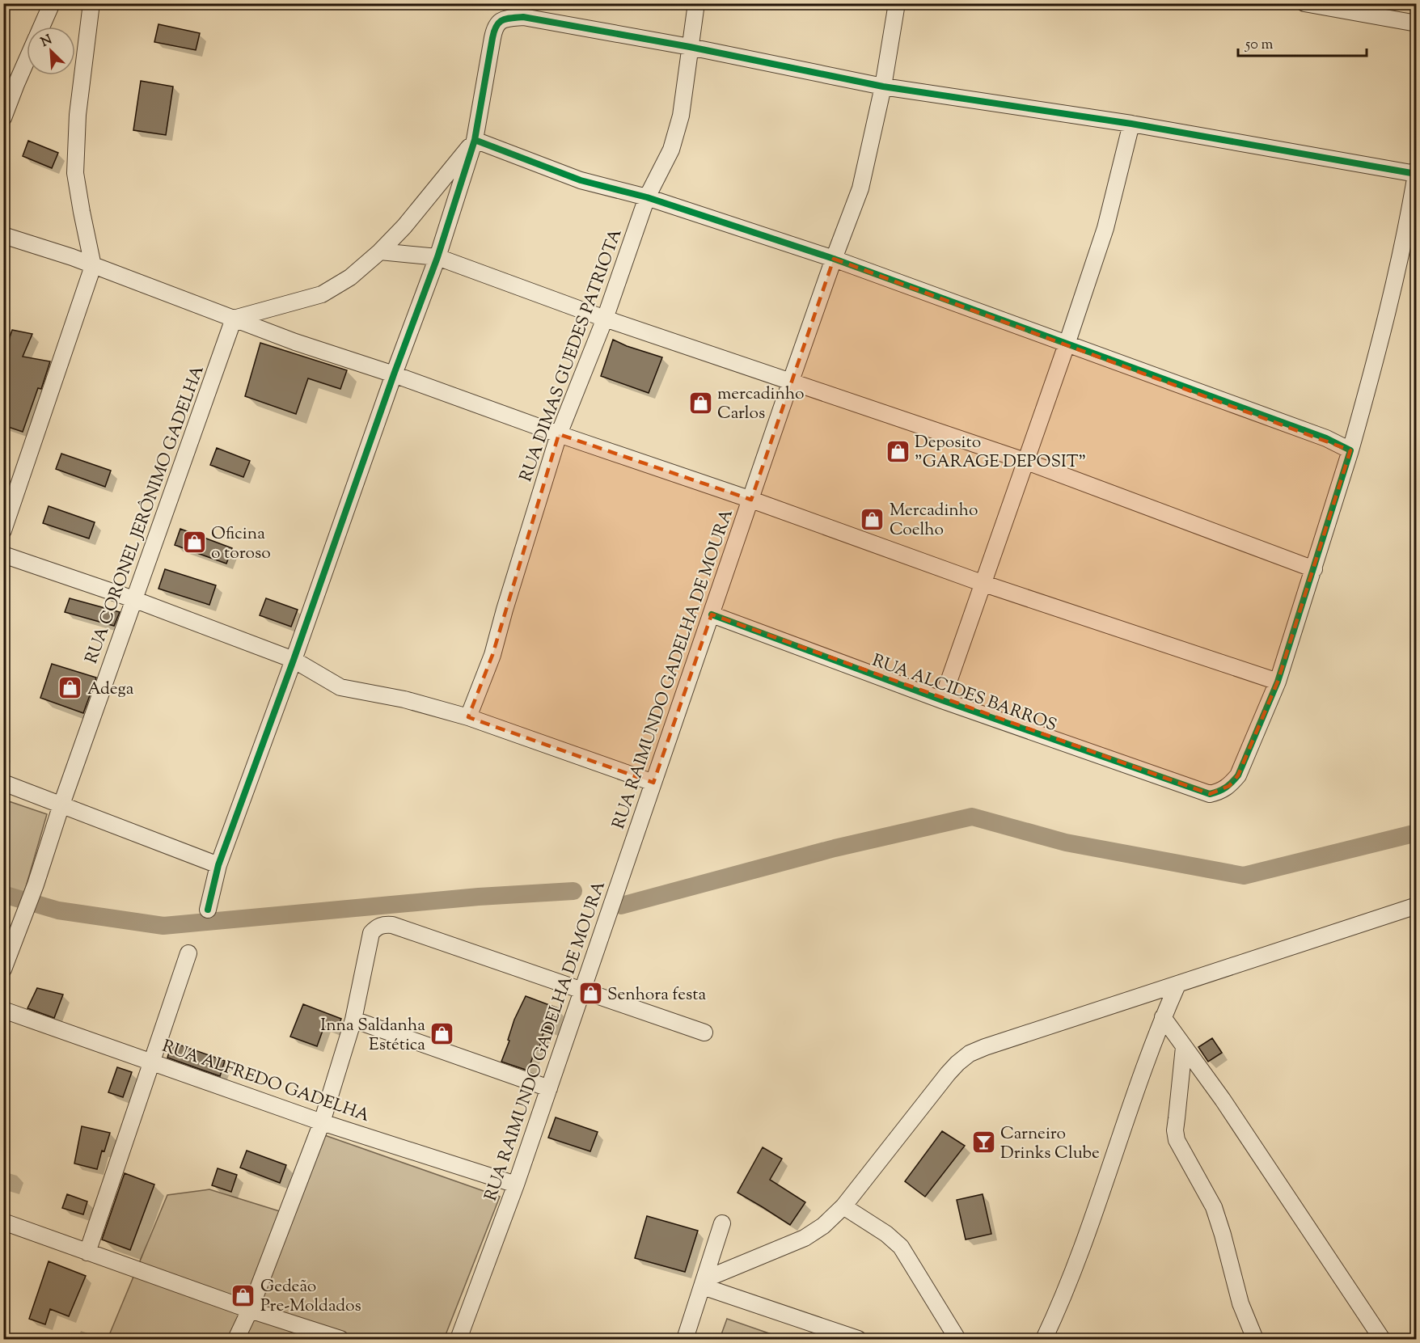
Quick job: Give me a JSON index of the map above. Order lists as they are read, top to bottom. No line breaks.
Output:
{"streets":{"street":["RUA DIMAS GUEDES PATRIOTA","RUA CORONEL JERÔNIMO GADELHA","RUA RAIMUNDO GADELHA DE MOURA","RUA ALCIDES BARROS","RUA ALFREDO GADELHA"]},"crossings":[["RUA RAIMUNDO GADELHA DE MOURA","RUA ALCIDES BARROS"],["RUA RAIMUNDO GADELHA DE MOURA","RUA ALFREDO GADELHA"]],"places":{"shop":["mercadinho Carlos","Deposito \"GARAGE DEPOSIT\"","Mercadinho Coelho","Oficina o toroso","Adega","Senhora festa","Inna Saldanha Estética","Gedeão Pre-Moldados"],"bar":["Carneiro Drinks Clube"]},"scale_bar":"50 m","north":"top left"}
